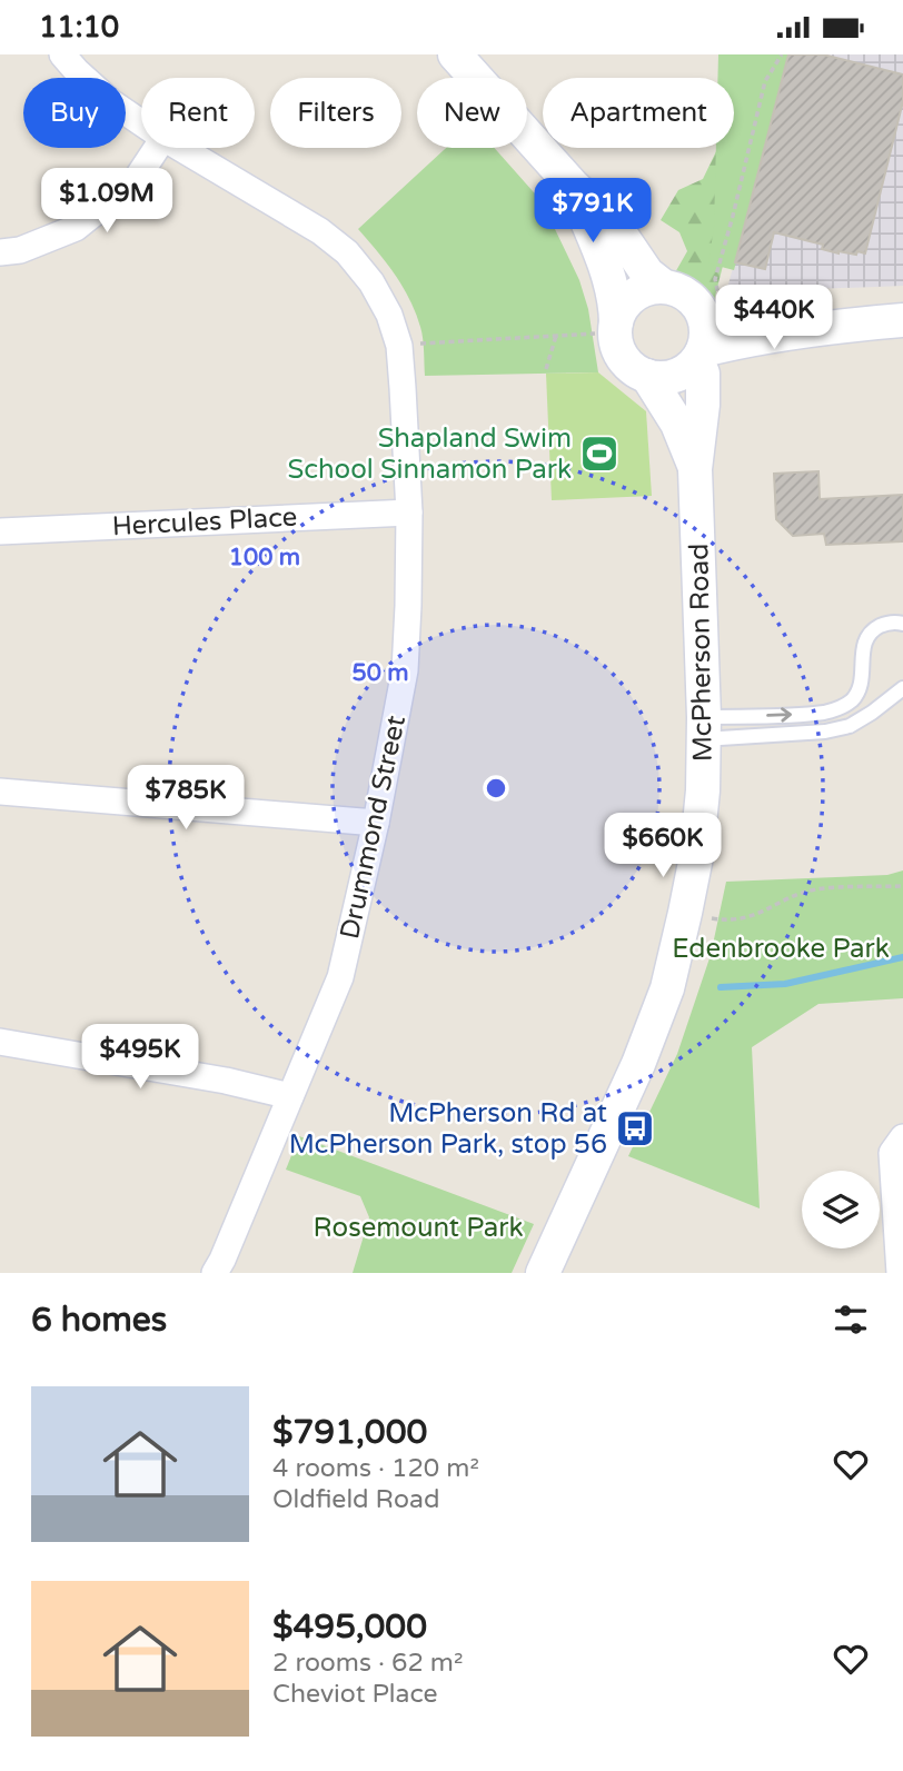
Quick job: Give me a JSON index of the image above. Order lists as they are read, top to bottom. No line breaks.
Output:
{"streets":{"street":["Hercules Place","McPherson Road","Drummond Street"]},"crossings":[["Hercules Place","Drummond Street"]],"parks":["Edenbrooke Park","Rosemount Park"],"places":{"sports":["Shapland Swim School Sinnamon Park"],"bus stop":["McPherson Rd at McPherson Park, stop 56"]},"page":{"status":"11:10","chip":["Buy","Rent","Filters","New","Apartment"],"price":["$1.09M","$791K","$440K","$785K","$660K","$495K"],"heading":"6 homes","list":[{"name":"$791,000","note":"4 rooms · 120 m² · Oldfield Road"},{"name":"$495,000","note":"2 rooms · 62 m² · Cheviot Place"}]},"rings":["100 m","50 m"]}
